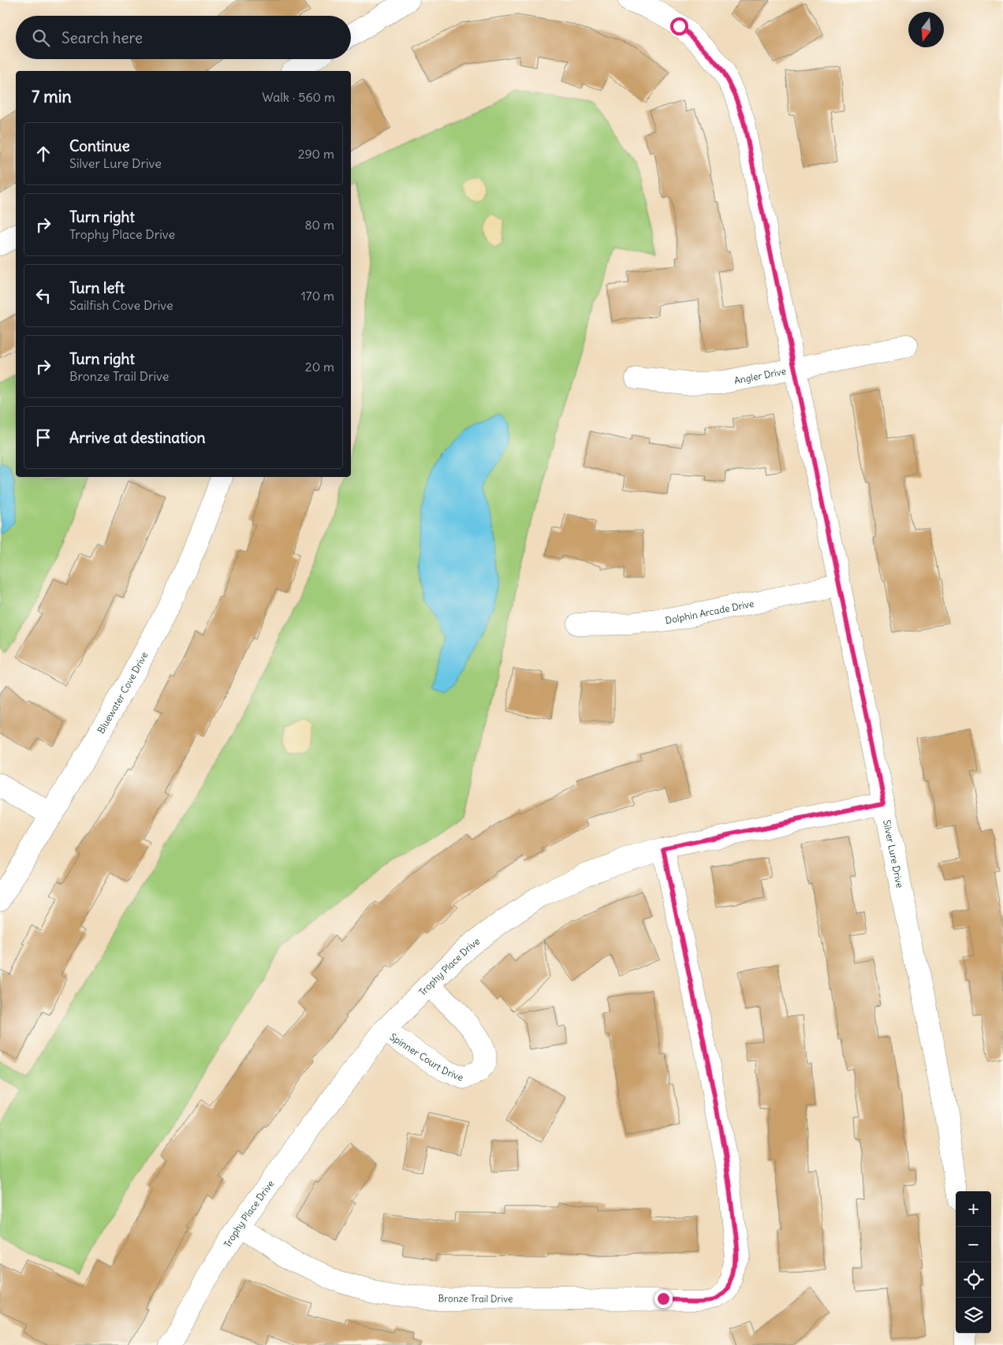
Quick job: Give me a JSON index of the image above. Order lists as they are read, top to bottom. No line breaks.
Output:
{"streets":{"street":["Angler Drive","Dolphin Arcade Drive","Bluewater Cove Drive","Silver Lure Drive","Trophy Place Drive","Spinner Court Drive","Bronze Trail Drive"]},"crossings":[["Angler Drive","Silver Lure Drive"],["Dolphin Arcade Drive","Silver Lure Drive"],["Silver Lure Drive","Trophy Place Drive"],["Trophy Place Drive","Spinner Court Drive"],["Trophy Place Drive","Bronze Trail Drive"]],"north":"bottom","page":{"search":"Search here","heading":["7 min","Walk · 560 m"],"list":[["Continue","Silver Lure Drive","290 m"],["Turn right","Trophy Place Drive","80 m"],["Turn left","Sailfish Cove Drive","170 m"],["Turn right","Bronze Trail Drive","20 m"],"Arrive at destination"],"map_buttons":["+","−"]}}
